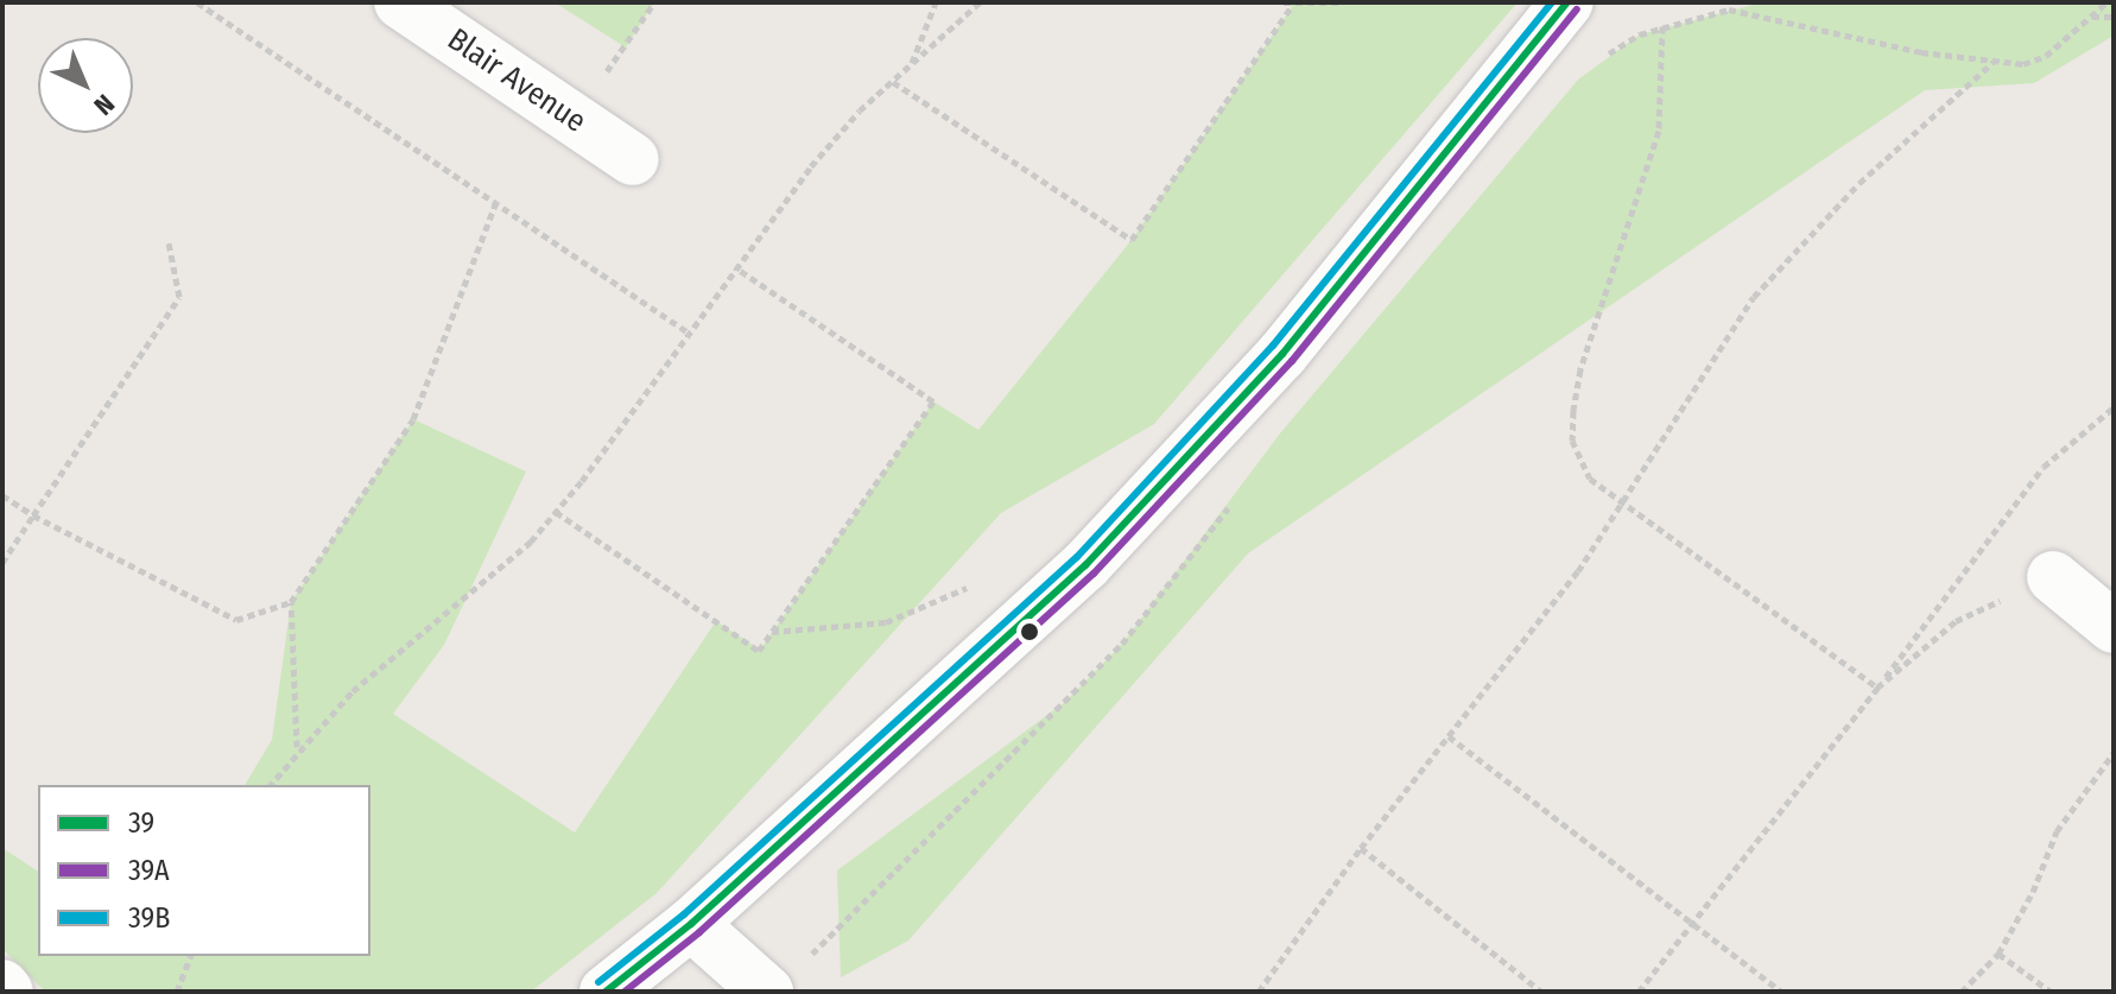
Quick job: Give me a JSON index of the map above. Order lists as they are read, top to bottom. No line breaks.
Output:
{"streets":{"street":["Blair Avenue"]},"lines":["transit line 39","transit line 39B","transit line 39A"],"legend":["39","39A","39B"],"north":"bottom right"}
